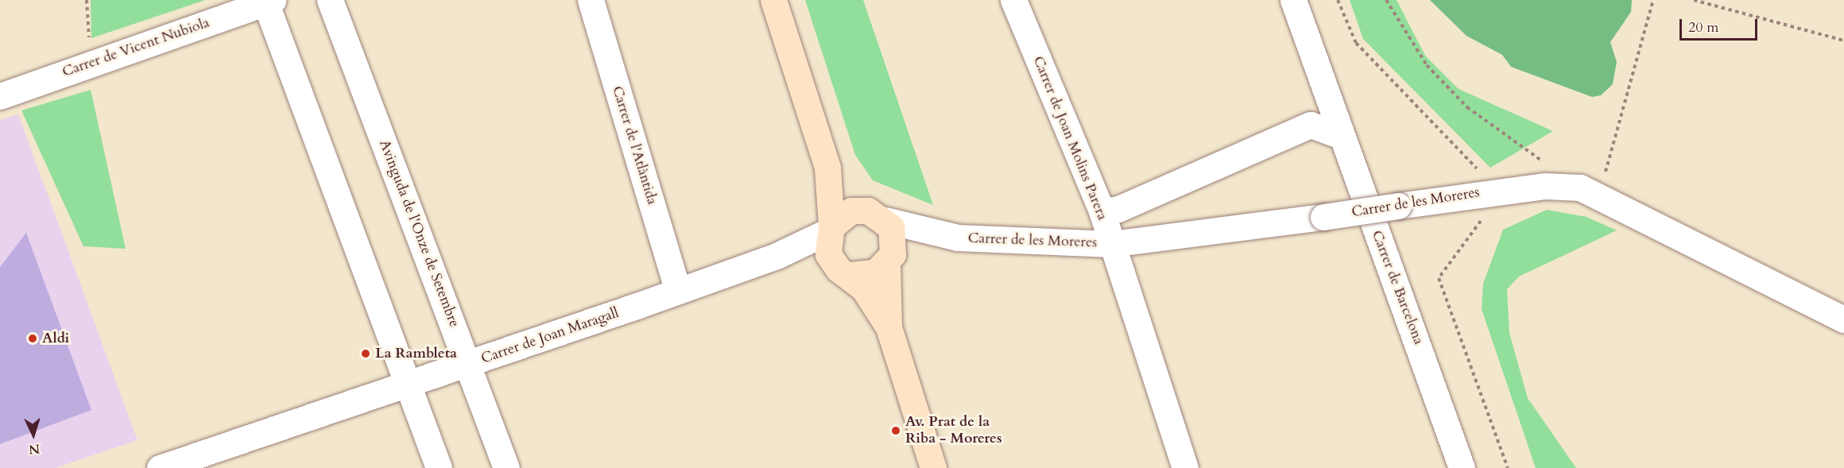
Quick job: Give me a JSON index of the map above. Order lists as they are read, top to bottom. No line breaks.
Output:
{"streets":{"street":["Carrer de Vicent Nubiola","Carrer de Joan Molins Parera","Carrer de l'Atlàntida","Carrer de les Moreres","Avinguda de l'Onze de Setembre","Carrer de Barcelona","Carrer de Joan Maragall"]},"crossings":[["Carrer de Joan Molins Parera","Carrer de les Moreres"],["Carrer de l'Atlàntida","Carrer de Joan Maragall"],["Carrer de les Moreres","Carrer de Joan Maragall"],["Avinguda de l'Onze de Setembre","Carrer de Joan Maragall"]],"places":["Aldi","La Rambleta","Av. Prat de la Riba - Moreres"],"scale_bar":"20 m","north":"bottom"}
